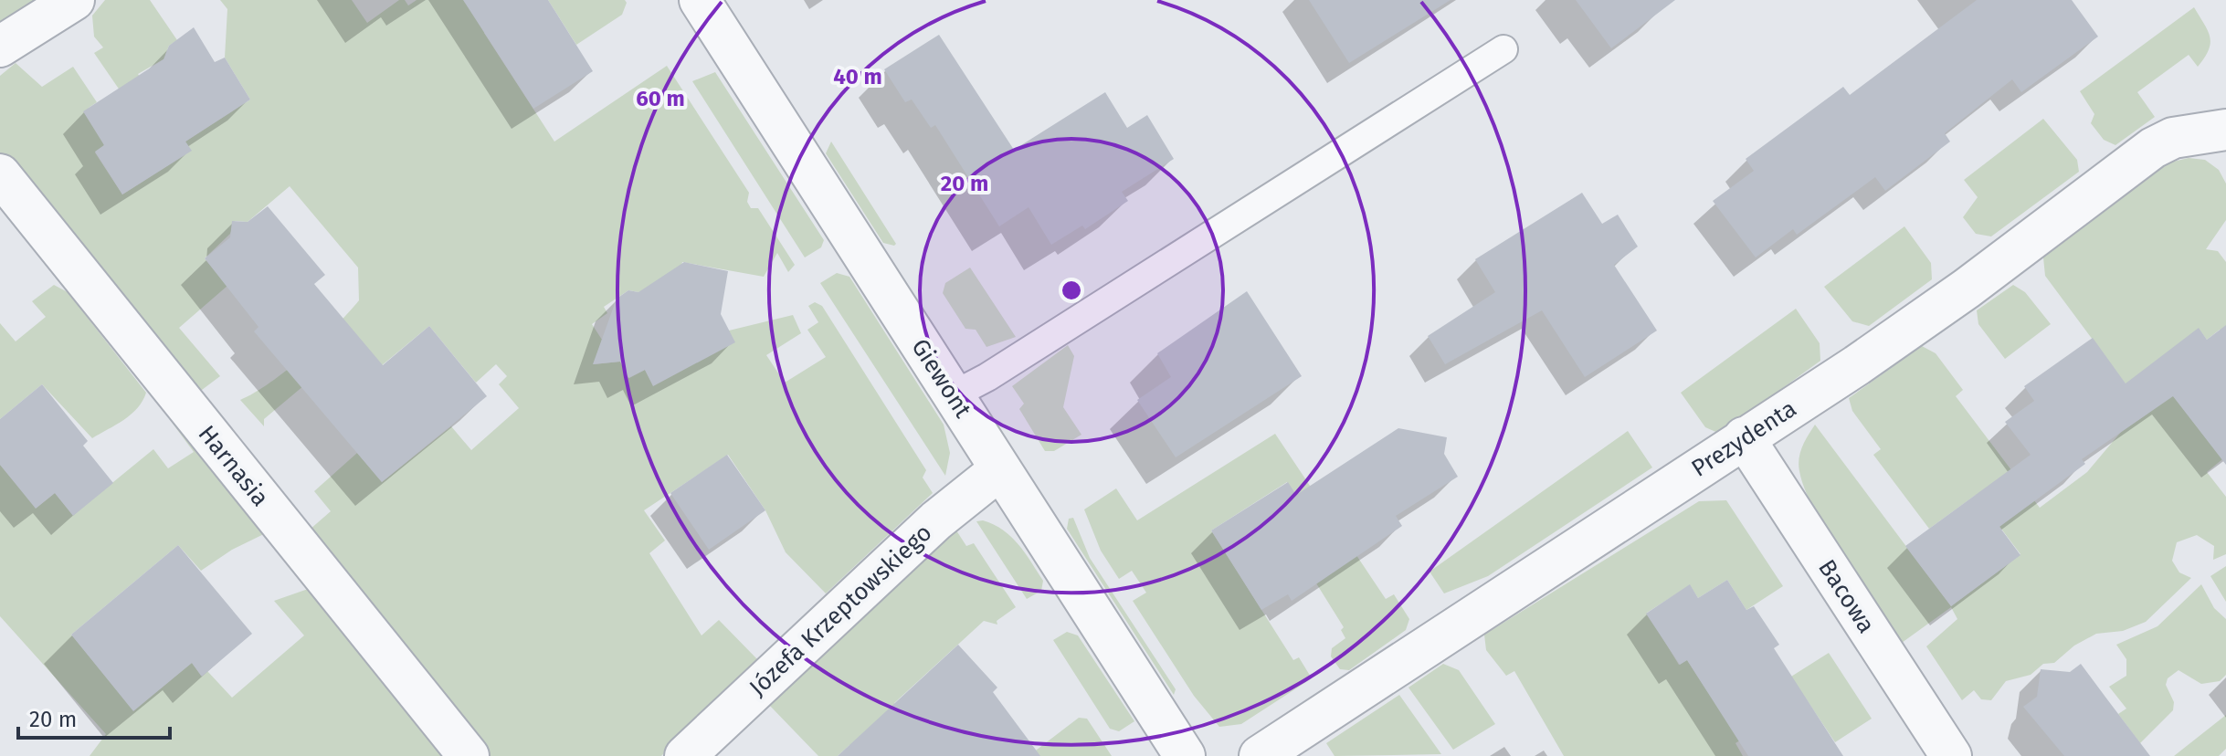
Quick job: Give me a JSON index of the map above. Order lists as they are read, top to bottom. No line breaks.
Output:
{"streets":{"street":["Giewont","Prezydenta","Harnasia","Bacowa","Józefa Krzeptowskiego"]},"crossings":[["Giewont","Józefa Krzeptowskiego"],["Prezydenta","Bacowa"]],"scale_bar":"20 m","rings":["40 m","60 m","20 m"]}
